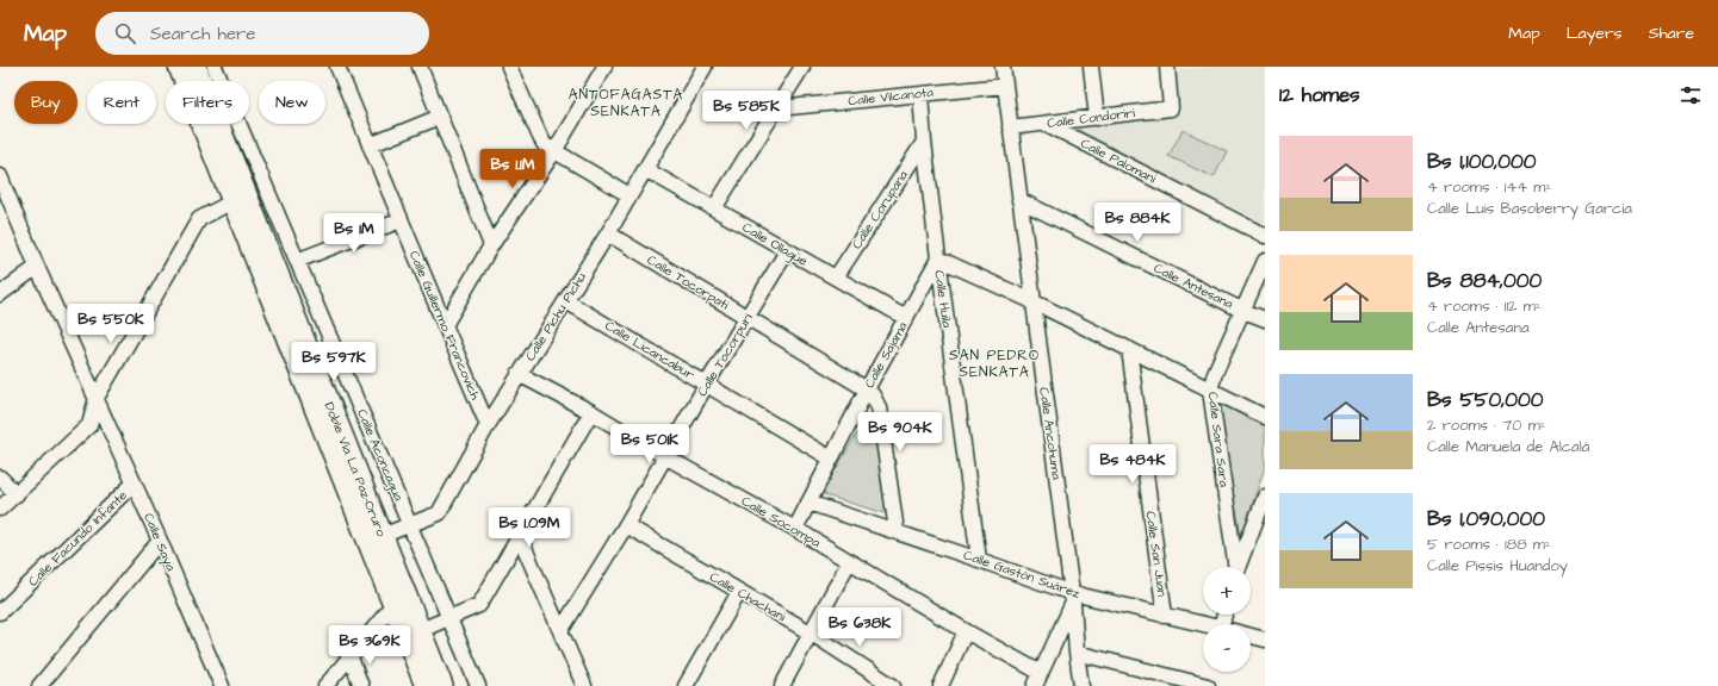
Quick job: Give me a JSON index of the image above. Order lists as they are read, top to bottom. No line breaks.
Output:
{"streets":{"highway":["Doble Vía La Paz-Oruro"],"street":["Calle Vilcanota","Calle Condoriri","Calle Palomani","Calle Corupana","Calle Ollagüe","Calle Tocorpati","Calle Antesana","Calle Huila","Calle Pichu Pichu","Calle Guillermo Francovich","Calle Licancabur","Calle Tocorpuri","Calle Sajama","Calle Ancohuma","Calle Sara Sara","Calle Aconcagua","Calle Socompa","Calle Facundo Infante","Calle Saya","Calle San Juan","Calle Gastón Suárez","Calle Chachani"]},"crossings":[["Calle Vilcanota","Calle Huila"],["Calle Vilcanota","Calle Ancohuma"],["Calle Condoriri","Calle Palomani"],["Calle Condoriri","Calle Ancohuma"],["Calle Corupana","Calle Ollagüe"],["Calle Corupana","Calle Huila"],["Calle Ollagüe","Calle Pichu Pichu"],["Calle Ollagüe","Calle Tocorpuri"],["Calle Ollagüe","Calle Sajama"],["Calle Tocorpati","Calle Pichu Pichu"],["Calle Tocorpati","Calle Tocorpuri"],["Calle Tocorpati","Calle Sajama"],["Calle Antesana","Calle Ancohuma"],["Calle Antesana","Calle Sara Sara"],["Calle Huila","Calle Sajama"],["Calle Huila","Calle Gastón Suárez"],["Calle Pichu Pichu","Calle Guillermo Francovich"],["Calle Pichu Pichu","Calle Licancabur"],["Calle Pichu Pichu","Calle Aconcagua"],["Calle Pichu Pichu","Doble Vía La Paz-Oruro"],["Calle Pichu Pichu","Calle Socompa"],["Calle Licancabur","Calle Tocorpuri"],["Calle Licancabur","Calle Sajama"],["Calle Tocorpuri","Calle Socompa"],["Calle Tocorpuri","Calle Chachani"],["Calle Sajama","Calle Socompa"],["Calle Sajama","Calle Gastón Suárez"],["Calle Ancohuma","Calle Gastón Suárez"],["Calle Facundo Infante","Calle Saya"],["Calle San Juan","Calle Gastón Suárez"]],"districts":["ANTOFAGASTA SENKATA","SAN PEDRO SENKATA"],"page":{"header":"Map","search":"Search here","nav":["Map","Layers","Share"],"heading":"12 homes","chip":["Buy","Rent","Filters","New"],"price":["Bs 585K","Bs 1.1M","Bs 884K","Bs 1M","Bs 550K","Bs 597K","Bs 904K","Bs 501K","Bs 484K","Bs 1.09M","Bs 638K","Bs 369K"],"list":[{"name":"Bs 1,100,000","note":"4 rooms · 144 m² · Calle Luis Basoberry García"},{"name":"Bs 884,000","note":"4 rooms · 112 m² · Calle Antesana"},{"name":"Bs 550,000","note":"2 rooms · 70 m² · Calle Manuela de Alcalá"},{"name":"Bs 1,090,000","note":"5 rooms · 188 m² · Calle Pissis Huandoy"}],"map_buttons":["+","−"]}}
